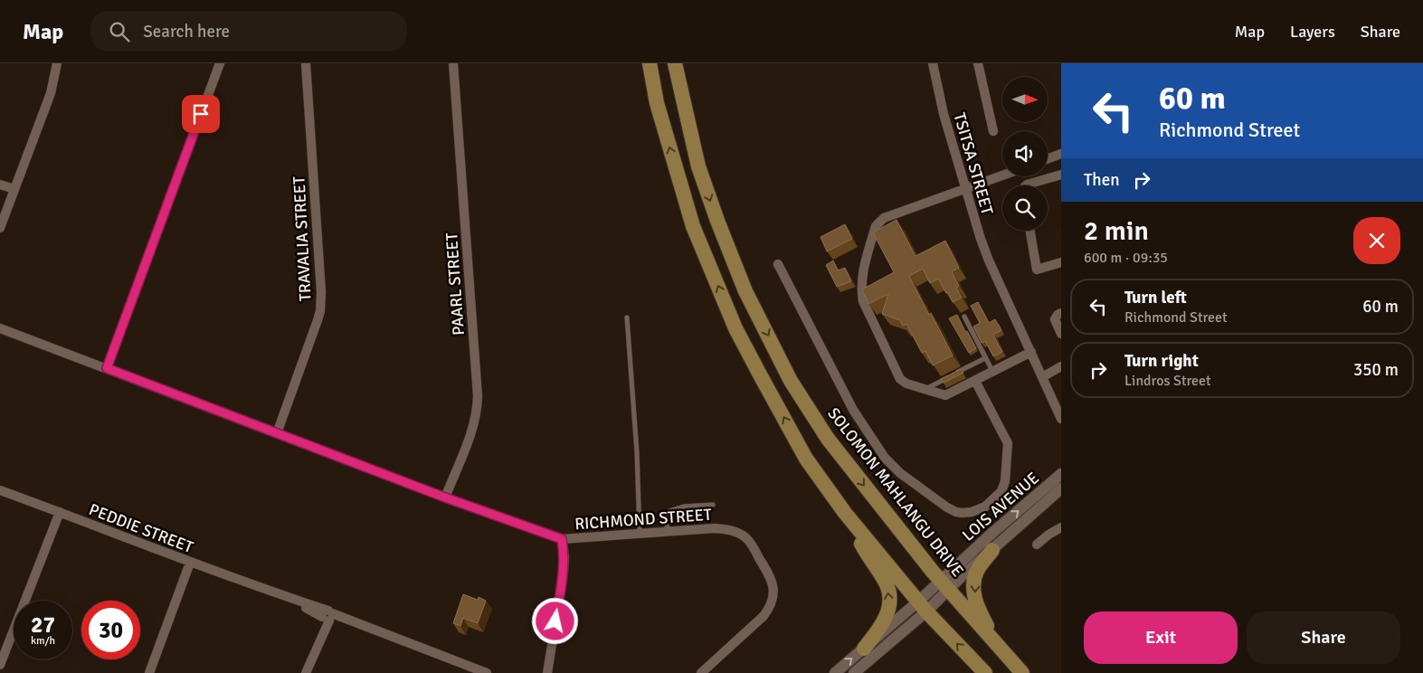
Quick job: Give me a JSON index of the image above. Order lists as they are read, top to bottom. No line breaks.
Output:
{"streets":{"main road":["SOLOMON MAHLANGU DRIVE"],"street":["TSITSA STREET","TRAVALIA STREET","PAARL STREET","LOIS AVENUE","RICHMOND STREET","PEDDIE STREET"]},"crossings":[["TRAVALIA STREET","RICHMOND STREET"],["PAARL STREET","RICHMOND STREET"],["SOLOMON MAHLANGU DRIVE","LOIS AVENUE"]],"north":"right","page":{"header":"Map","search":"Search here","nav":["Map","Layers","Share"],"turn":["60 m","Richmond Street"],"then":"Then","heading":["2 min","600 m · 09:35"],"list":[{"name":"Turn left","note":"Richmond Street","value":"60 m"},{"name":"Turn right","note":"Lindros Street","value":"350 m"}],"speed":"27 km/h","limit":"30","buttons":["Exit","Share"]}}
